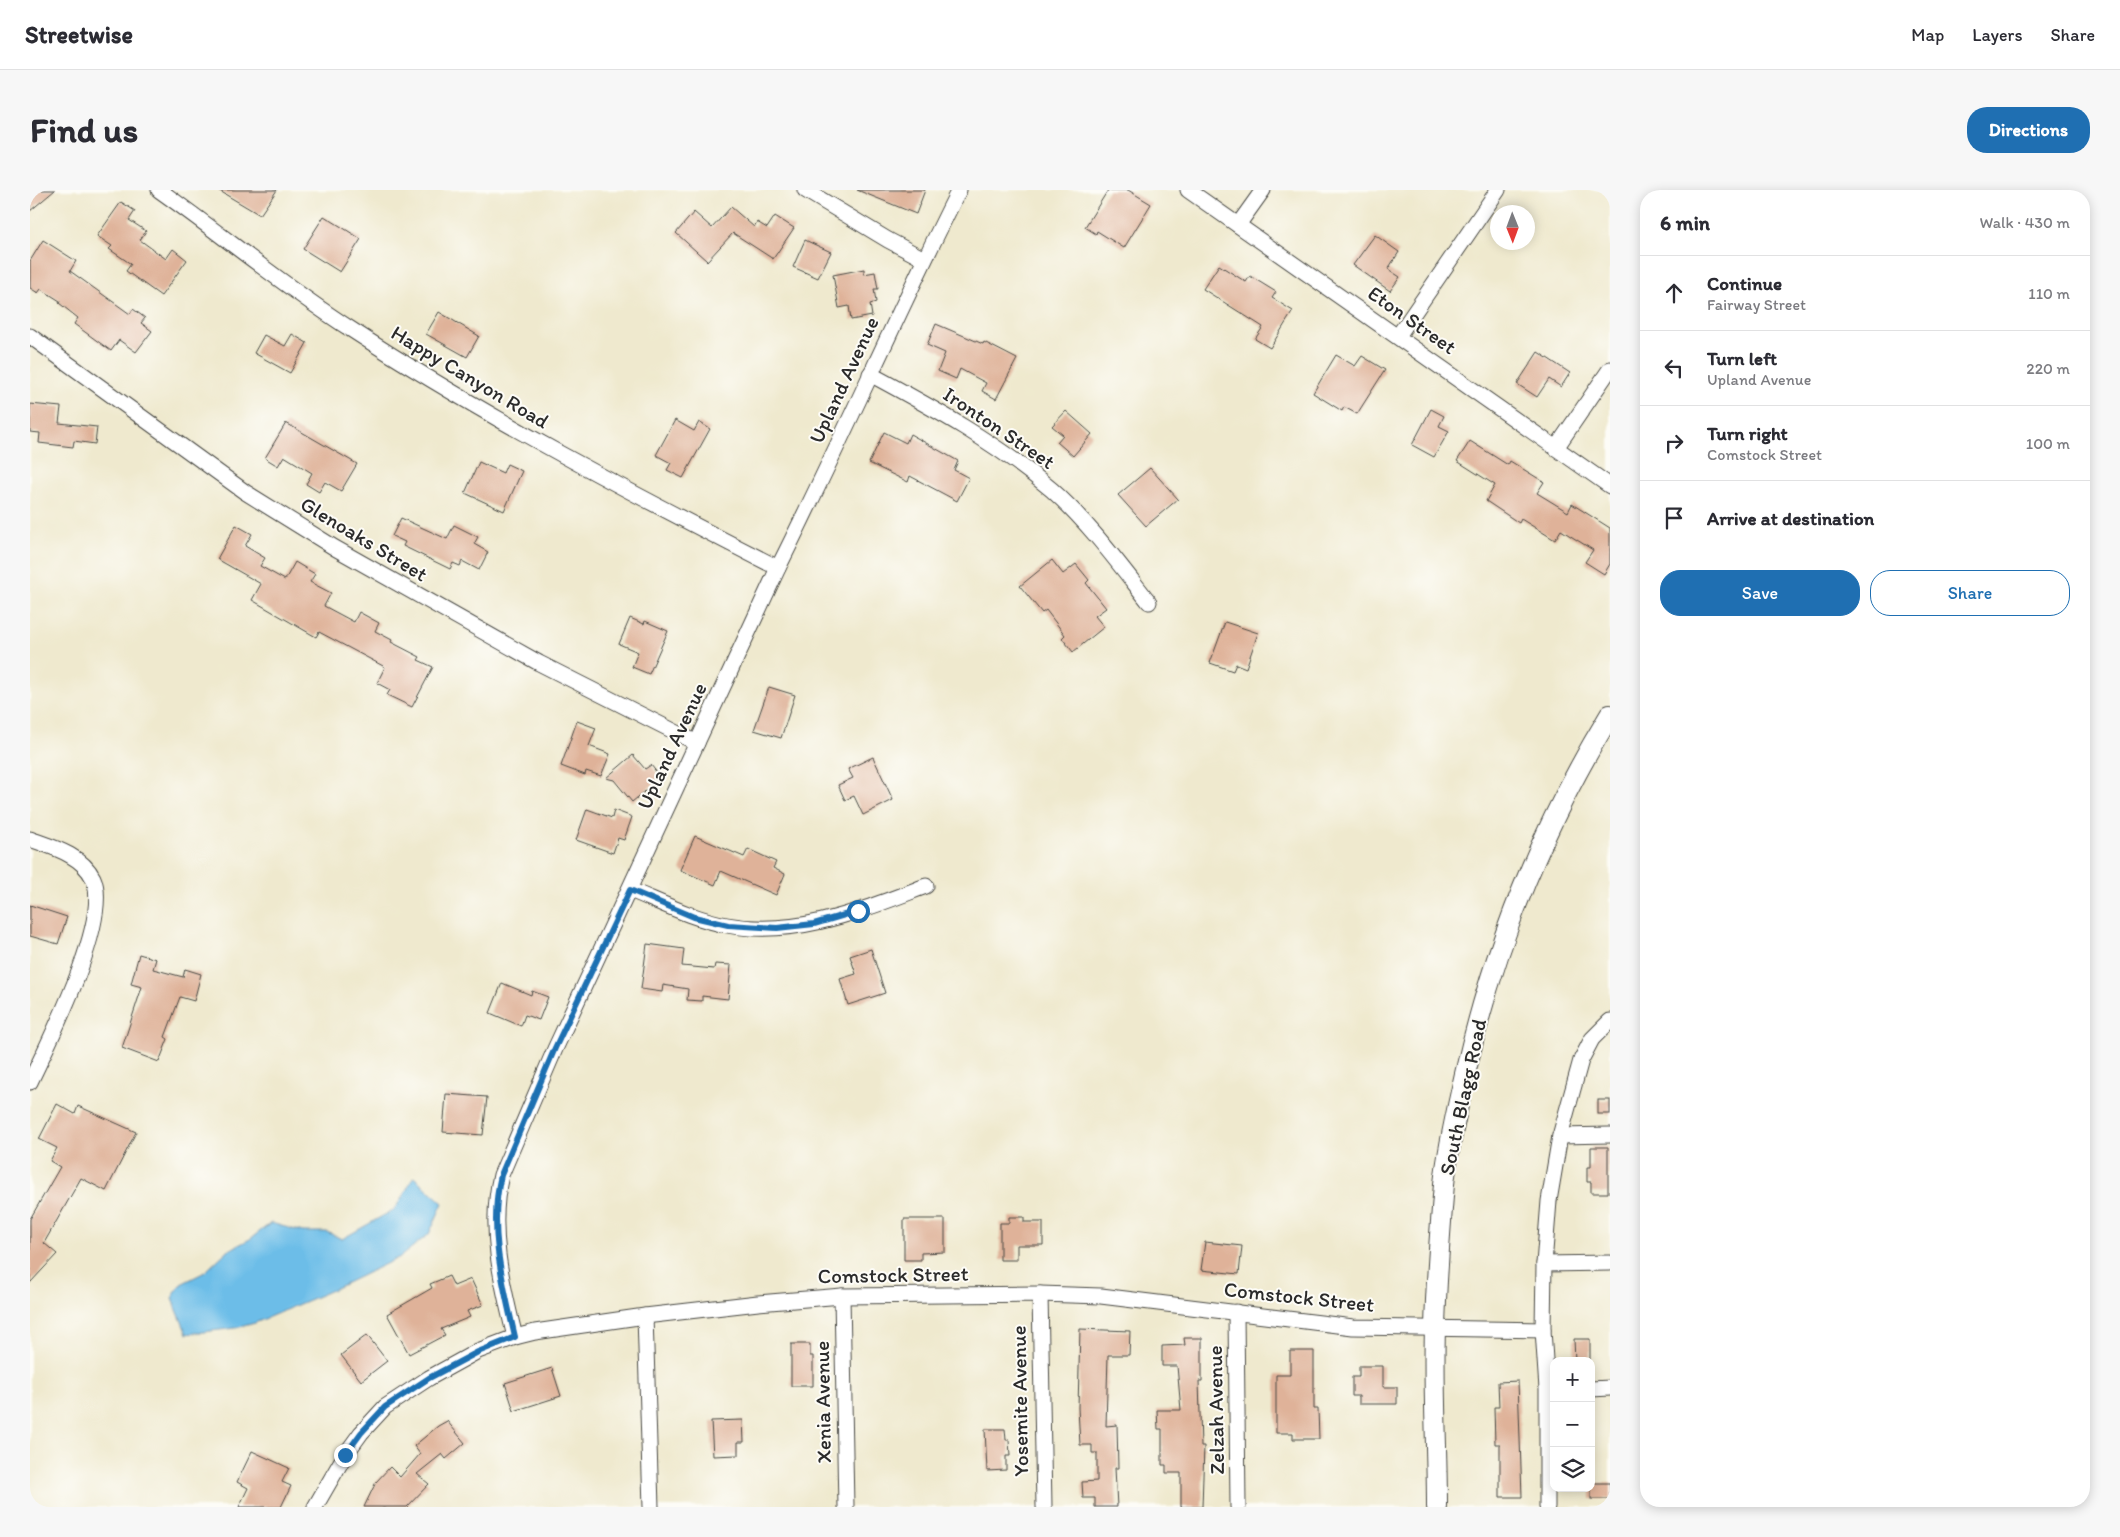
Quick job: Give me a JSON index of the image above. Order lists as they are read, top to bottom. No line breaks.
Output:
{"streets":{"main road":["South Blagg Road"],"street":["Eton Street","Happy Canyon Road","Upland Avenue","Ironton Street","Glenoaks Street","Comstock Street","Yosemite Avenue","Xenia Avenue","Zelzah Avenue"]},"crossings":[["Happy Canyon Road","Upland Avenue"],["Upland Avenue","Ironton Street"],["Upland Avenue","Glenoaks Street"],["Upland Avenue","Comstock Street"],["South Blagg Road","Comstock Street"],["Comstock Street","Yosemite Avenue"],["Comstock Street","Xenia Avenue"],["Comstock Street","Zelzah Avenue"]],"north":"bottom","page":{"header":"Streetwise","nav":["Map","Layers","Share"],"buttons":["Directions",["Save","Share"]],"title":"Find us","heading":["6 min","Walk · 430 m"],"list":[["Continue","Fairway Street","110 m"],["Turn left","Upland Avenue","220 m"],["Turn right","Comstock Street","100 m"],"Arrive at destination"],"map_buttons":["+","−"]}}
